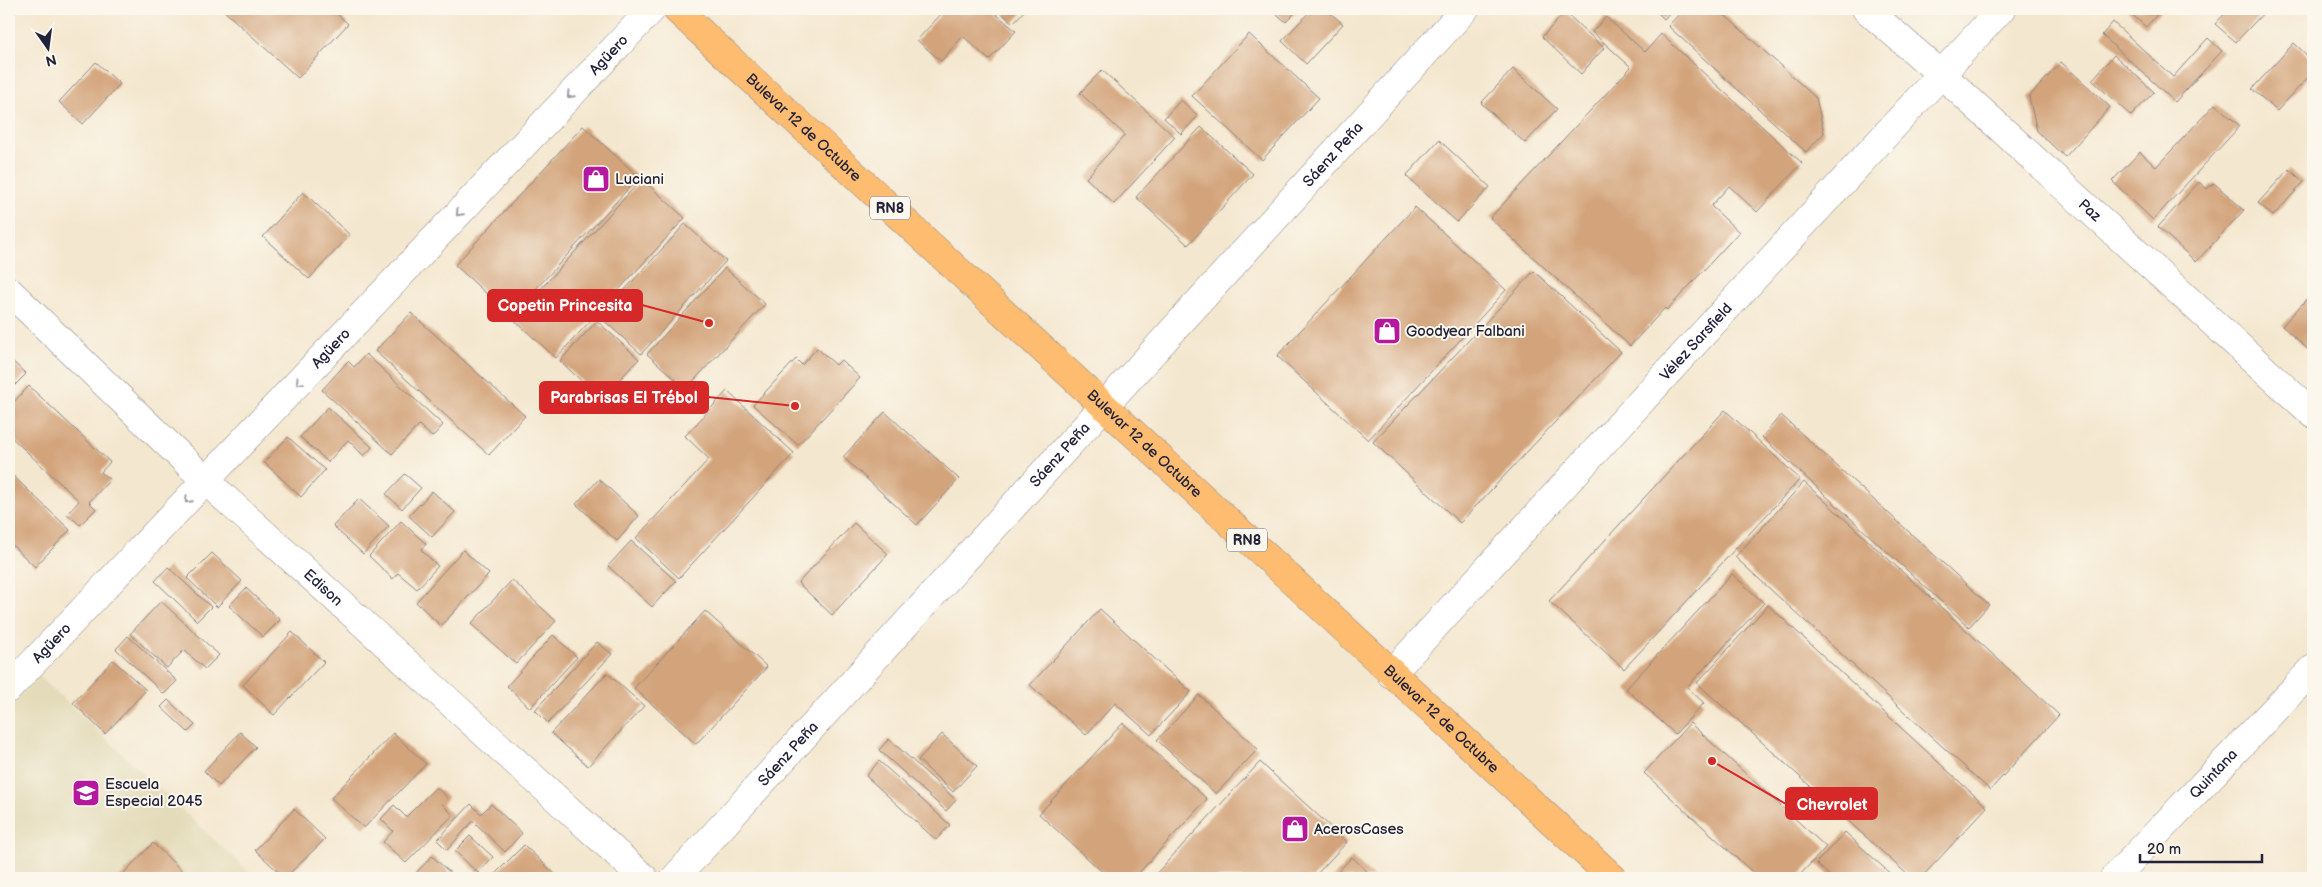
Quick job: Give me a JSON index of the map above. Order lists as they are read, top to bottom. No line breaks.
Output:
{"streets":{"highway":["Bulevar 12 de Octubre","RN8"],"street":["Agüero","Sáenz Peña","Paz","Vélez Sarsfield","Edison","Quintana"]},"crossings":[["Agüero","Edison"],["Bulevar 12 de Octubre","Sáenz Peña"],["Bulevar 12 de Octubre","Vélez Sarsfield"],["Paz","Vélez Sarsfield"]],"one_way":["Agüero"],"places":{"shop":["Luciani","Goodyear Falbani","AcerosCases"],"other":["Copetin Princesita","Parabrisas El Trébol","Chevrolet"],"school or university":["Escuela Especial 2045"]},"scale_bar":"20 m","north":"bottom"}
